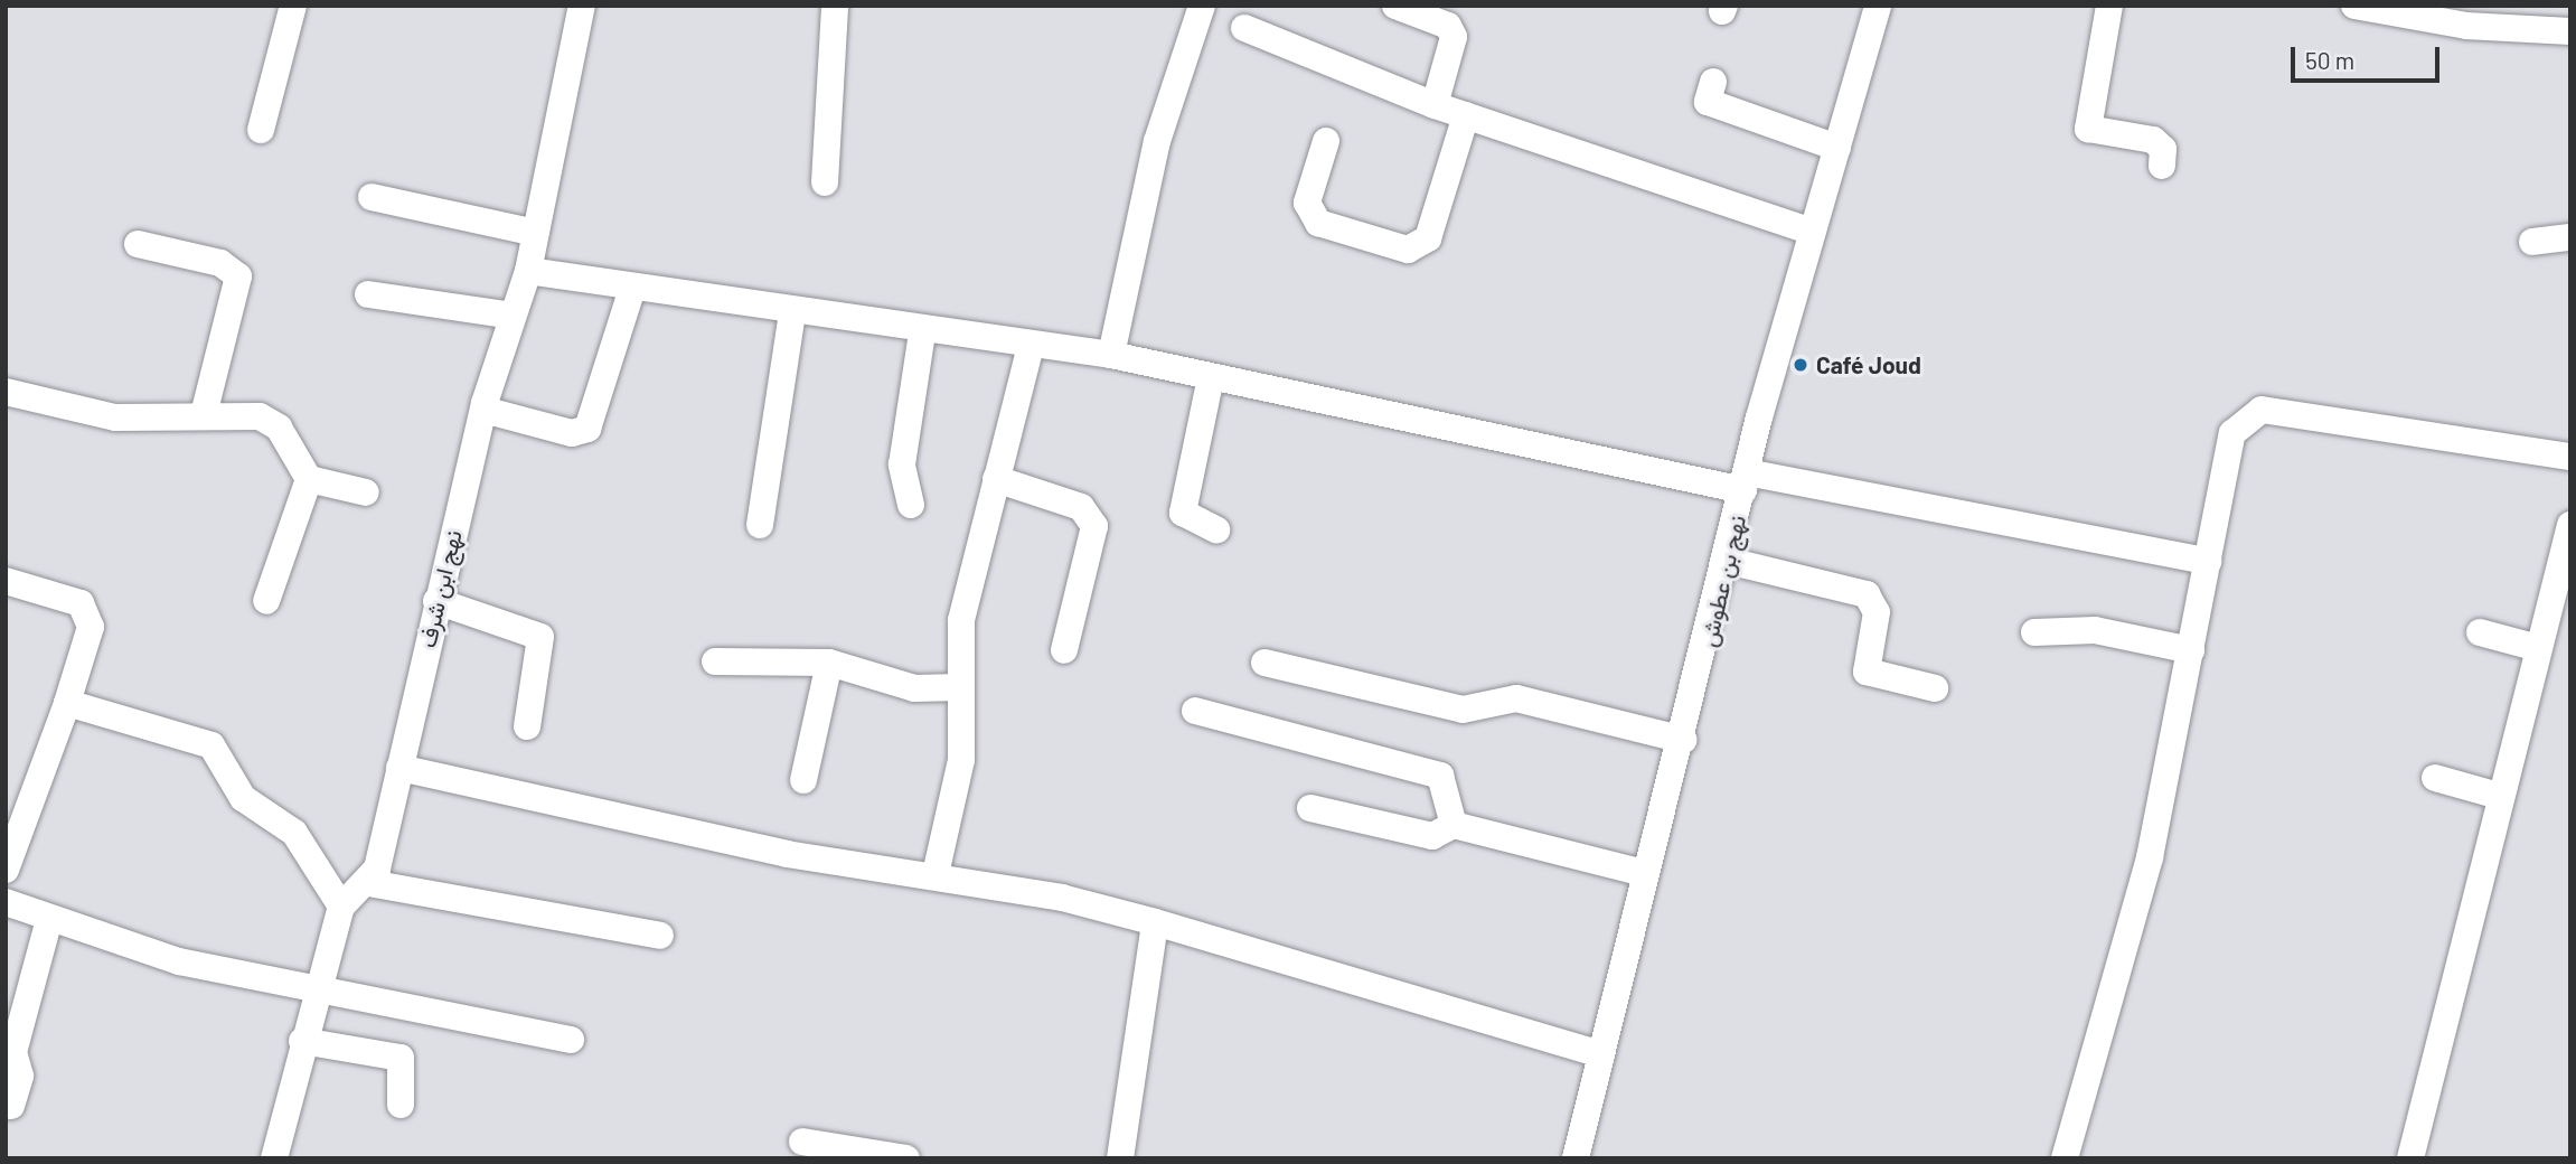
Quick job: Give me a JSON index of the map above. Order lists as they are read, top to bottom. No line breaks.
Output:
{"streets":{"street":["نهج بن عطوش","نهج ابن شرف"]},"places":["Café Joud"],"scale_bar":"50 m"}
